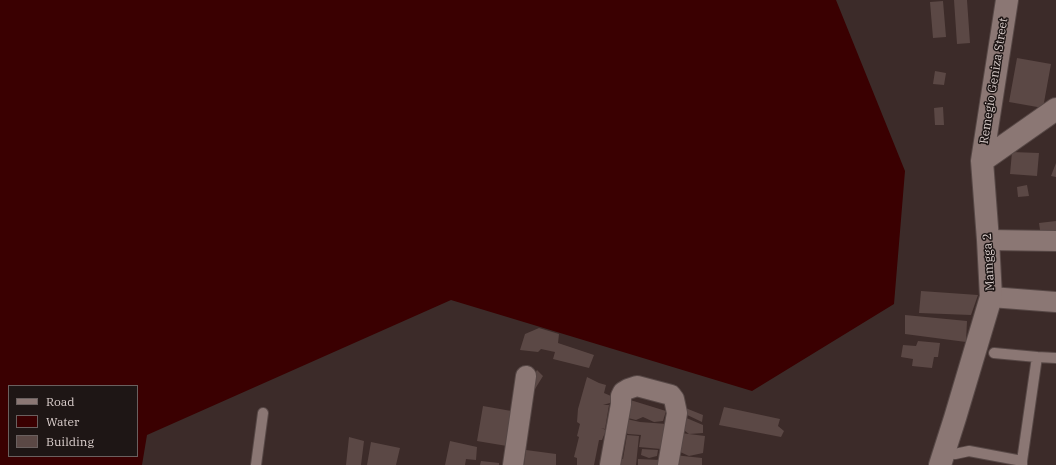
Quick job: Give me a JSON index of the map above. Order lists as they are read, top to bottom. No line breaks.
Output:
{"streets":{"street":["Remegio Geniza Street","Mamgga 2"]},"crossings":[["Remegio Geniza Street","Mamgga 2"]],"legend":["Road","Water","Building"]}
